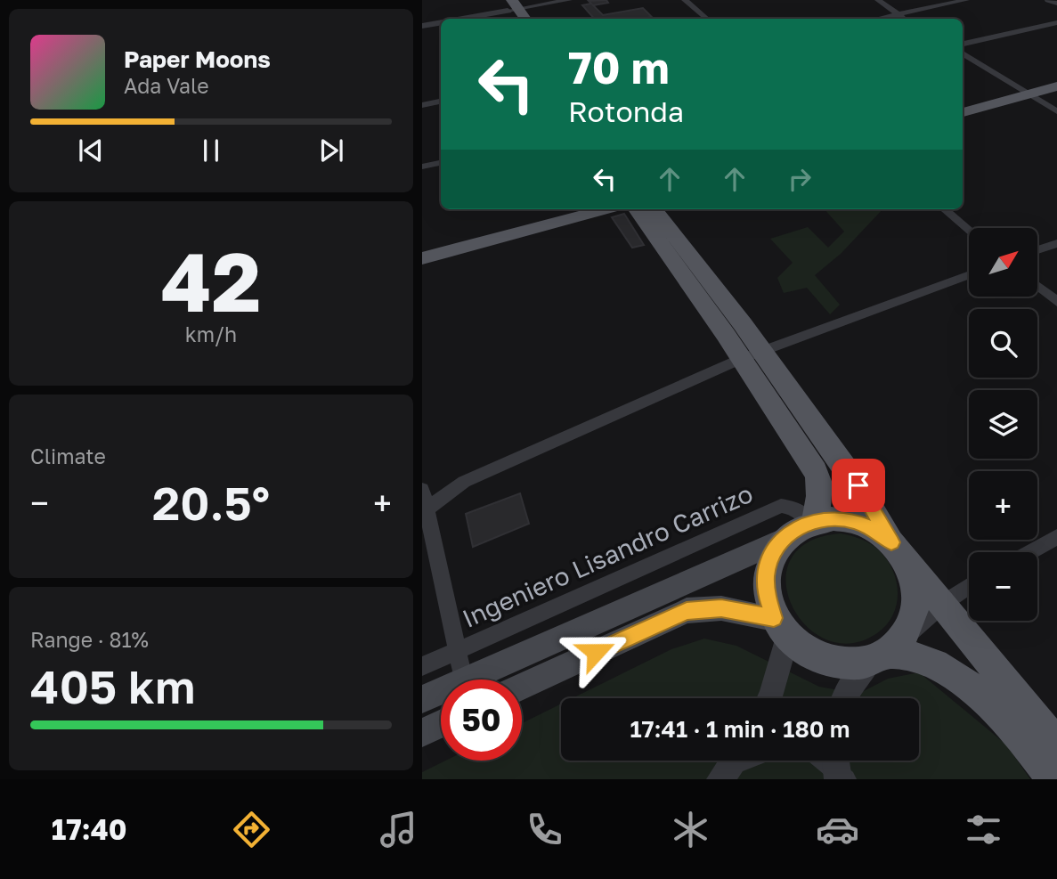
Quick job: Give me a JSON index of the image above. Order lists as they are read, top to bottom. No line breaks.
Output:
{"streets":{"street":["Ingeniero Lisandro Carrizo"]},"north":"top right","page":{"turn":["70 m","Rotonda"],"song":["Paper Moons","Ada Vale"],"tile":[["42","km/h"],"Climate",["Range · 81%","405 km"]],"map_buttons":["+","−"],"heat":["−","20.5°","+"],"limit":"50","trip":"17:41 · 1 min · 180 m","tabs":"17:40"}}
